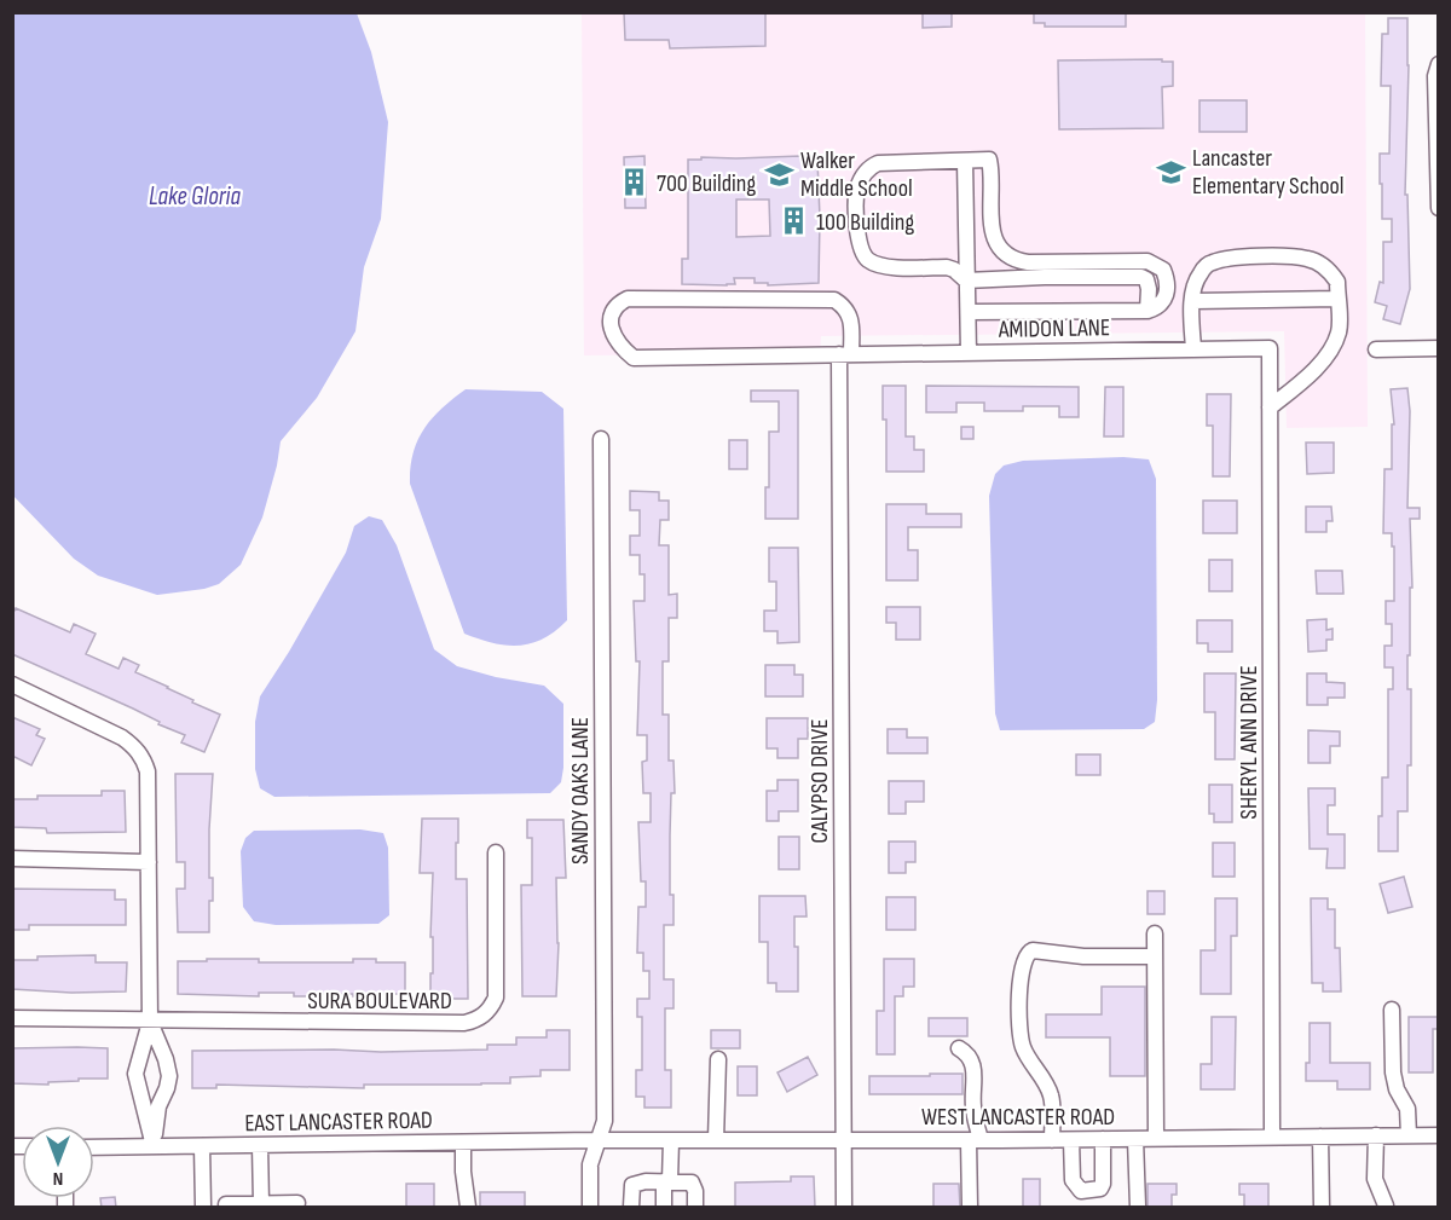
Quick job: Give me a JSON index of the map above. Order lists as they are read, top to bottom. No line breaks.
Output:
{"streets":{"street":["AMIDON LANE","SHERYL ANN DRIVE","CALYPSO DRIVE","SANDY OAKS LANE","SURA BOULEVARD","WEST LANCASTER ROAD","EAST LANCASTER ROAD"]},"crossings":[["AMIDON LANE","SHERYL ANN DRIVE"],["AMIDON LANE","CALYPSO DRIVE"],["SHERYL ANN DRIVE","WEST LANCASTER ROAD"],["CALYPSO DRIVE","WEST LANCASTER ROAD"],["SANDY OAKS LANE","WEST LANCASTER ROAD"],["SANDY OAKS LANE","EAST LANCASTER ROAD"],["WEST LANCASTER ROAD","EAST LANCASTER ROAD"]],"water":["Lake Gloria"],"places":{"school or university":["Lancaster Elementary School","Walker Middle School"],"building":["700 Building","100 Building"]},"north":"bottom"}
